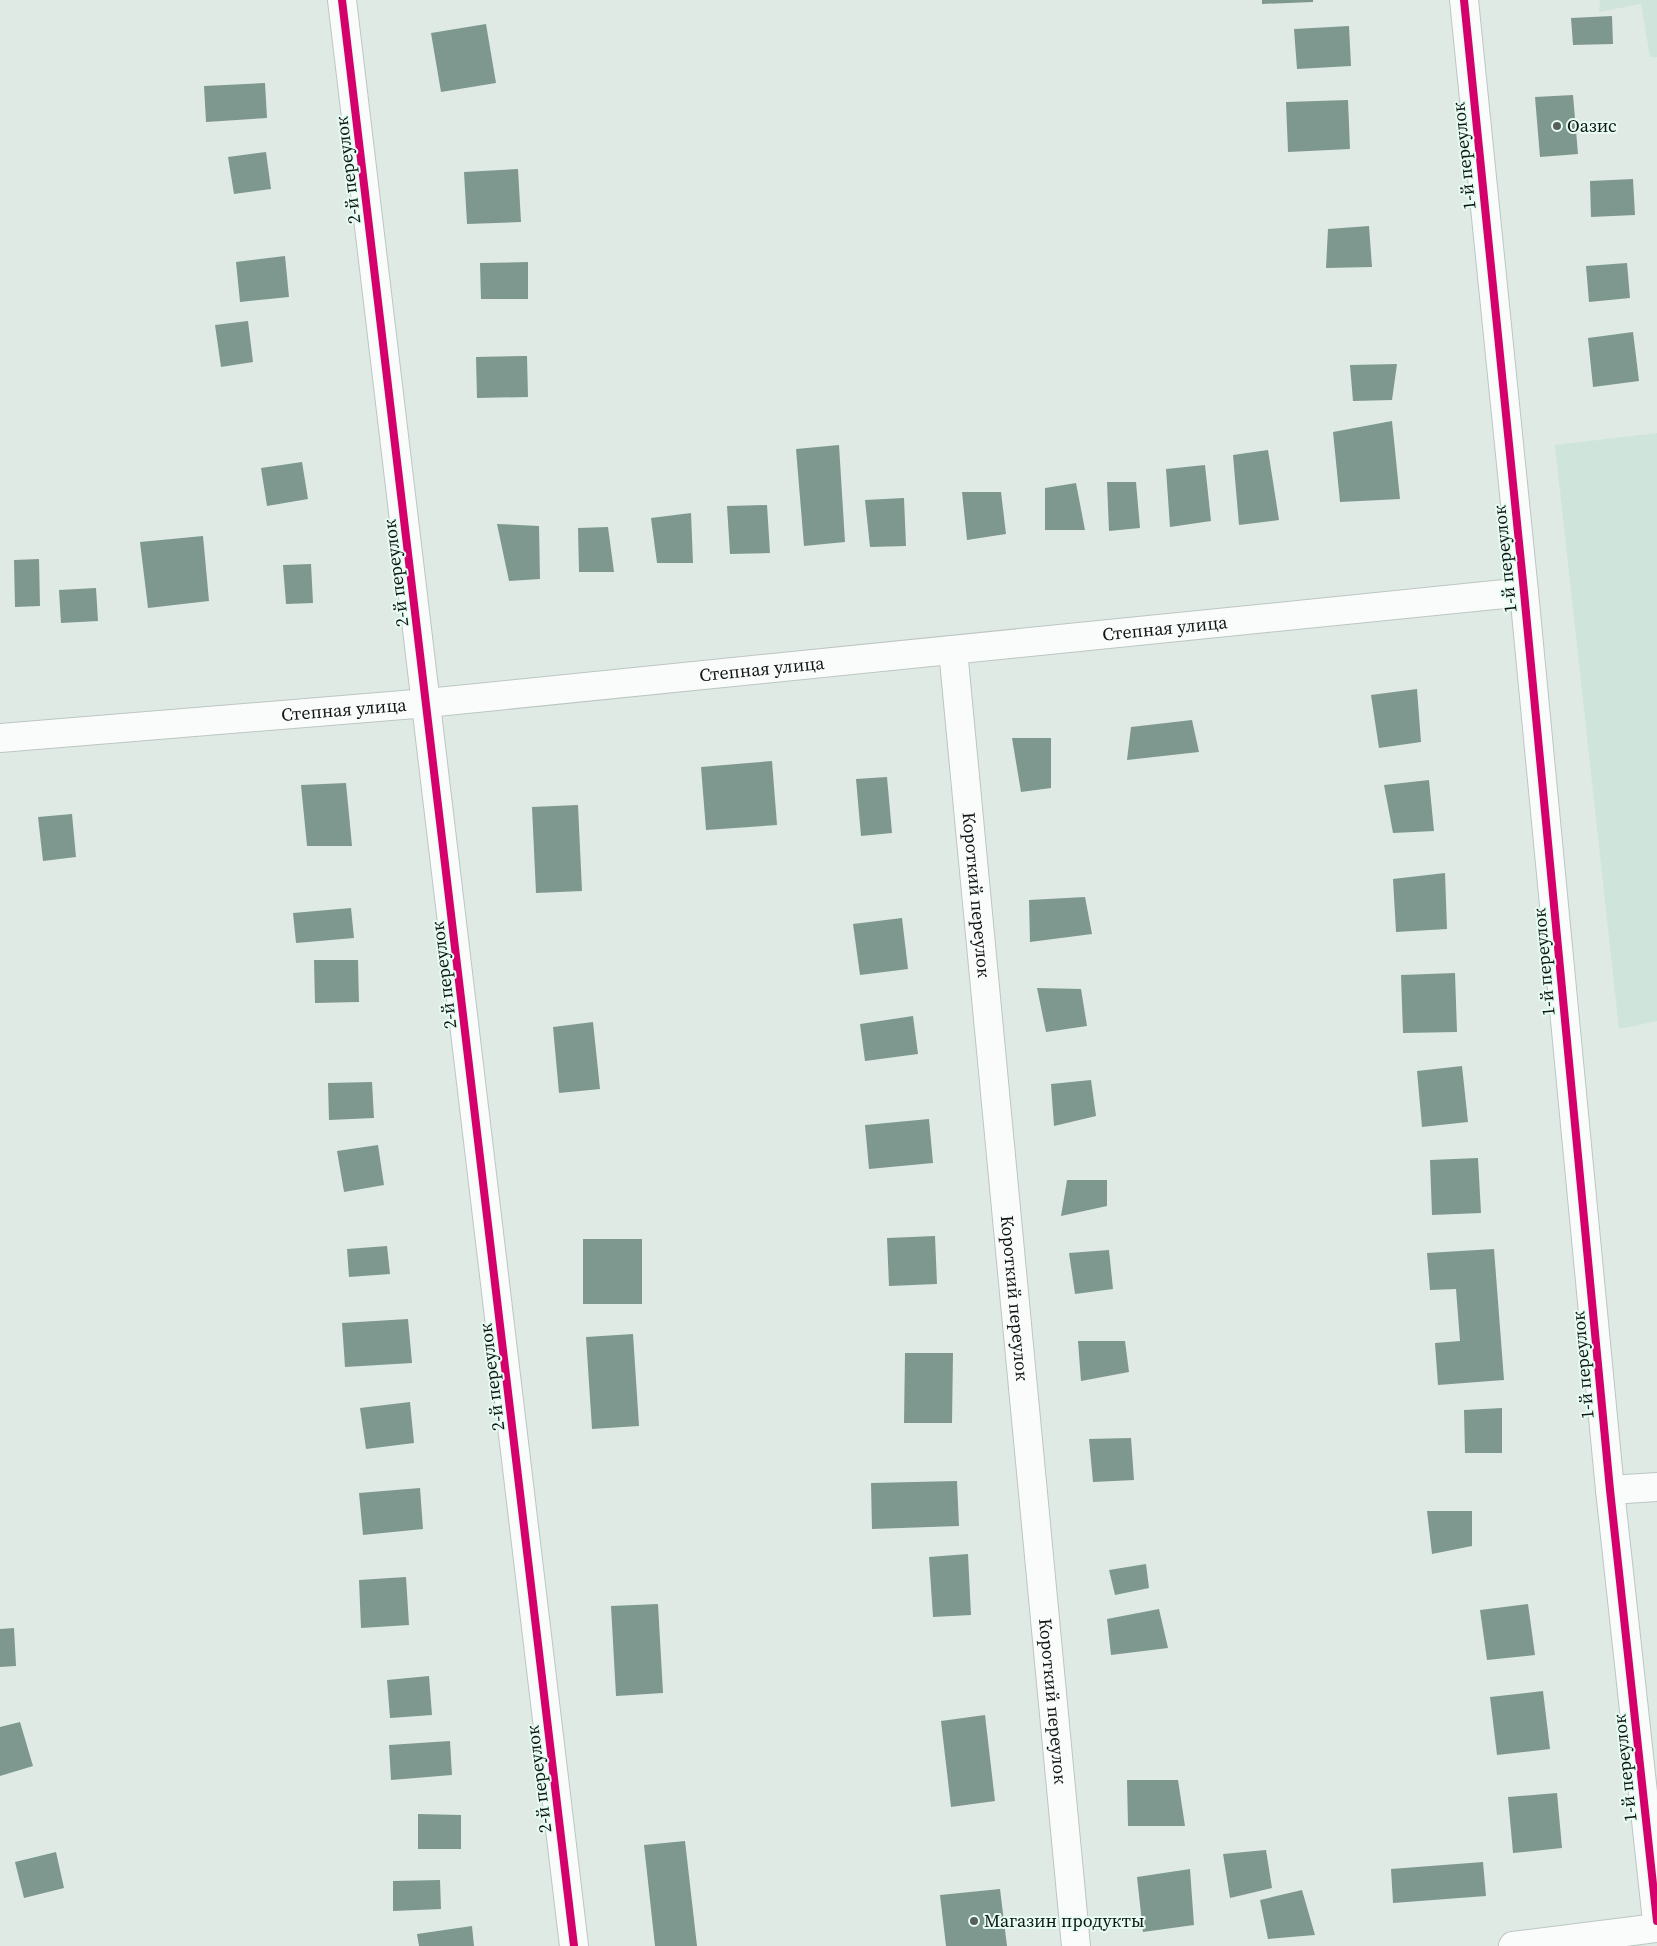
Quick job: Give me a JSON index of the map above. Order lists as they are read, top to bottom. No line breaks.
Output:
{"streets":{"street":["1-й переулок","2-й переулок","Степная улица","Короткий переулок"]},"crossings":[["1-й переулок","Степная улица"],["2-й переулок","Степная улица"],["Степная улица","Короткий переулок"]],"places":["Оазис","Магазин продукты"]}
